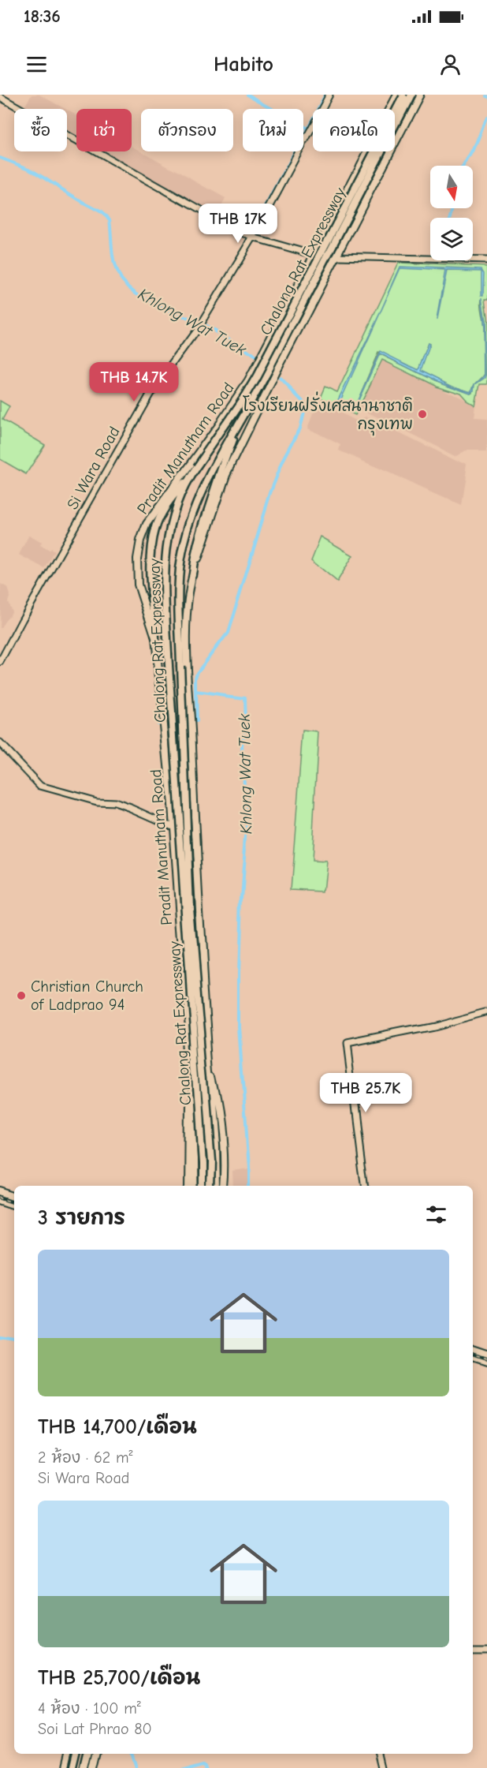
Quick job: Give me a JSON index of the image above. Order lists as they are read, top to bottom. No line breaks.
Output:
{"streets":{"highway":["Chalong Rat Expressway"],"main road":["Pradit Manutham Road"],"street":["Si Wara Road"]},"water":["Khlong Wat Tuek"],"places":["โรงเรียนฝรั่งเศสนานาชาติ กรุงเทพ","Christian Church of Ladprao 94"],"north":"bottom","page":{"status":"18:36","header":"Habito","chip":["ซื้อ","เช่า","ตัวกรอง","ใหม่","คอนโด"],"price":["THB 17K","THB 14.7K","THB 25.7K"],"heading":"3 รายการ","list":[{"name":"THB 14,700/เดือน","note":"2 ห้อง · 62 m² · Si Wara Road"},{"name":"THB 25,700/เดือน","note":"4 ห้อง · 100 m² · Soi Lat Phrao 80"}]}}
